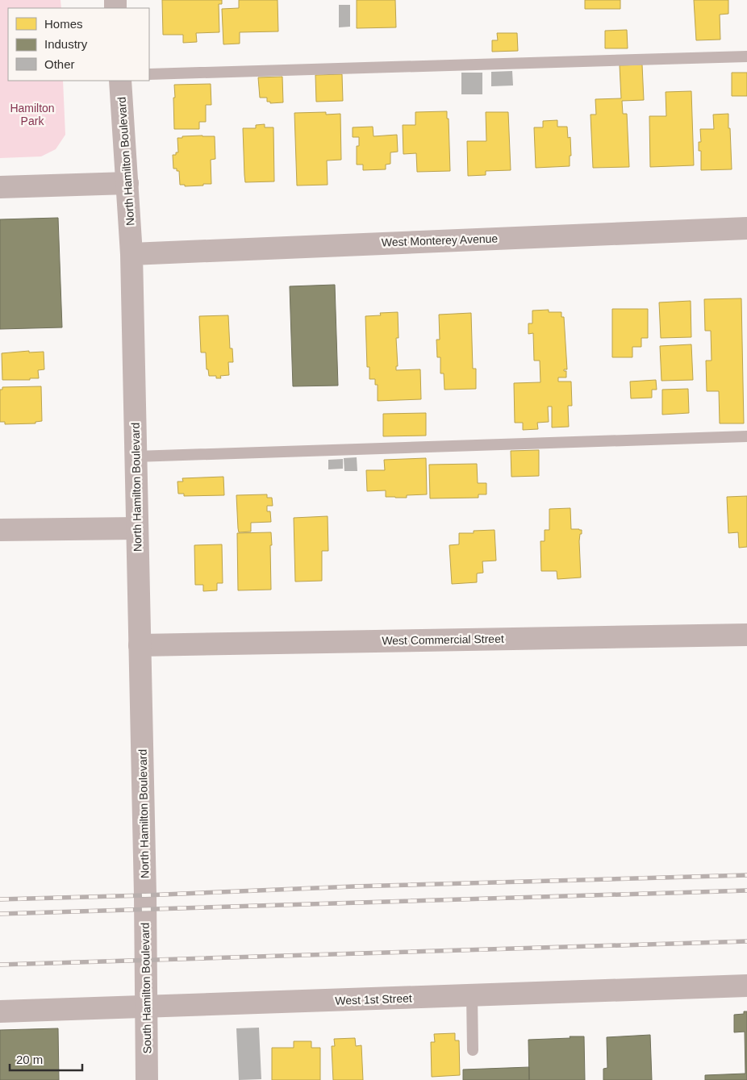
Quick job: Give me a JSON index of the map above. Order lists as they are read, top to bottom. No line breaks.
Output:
{"streets":{"street":["North Hamilton Boulevard","West Monterey Avenue","West Commercial Street","South Hamilton Boulevard","West 1st Street"]},"crossings":[["North Hamilton Boulevard","West Monterey Avenue"],["North Hamilton Boulevard","West Commercial Street"],["North Hamilton Boulevard","South Hamilton Boulevard"],["South Hamilton Boulevard","West 1st Street"]],"parks":["Hamilton Park"],"legend":["Homes","Industry","Other"],"scale_bar":"20 m"}
